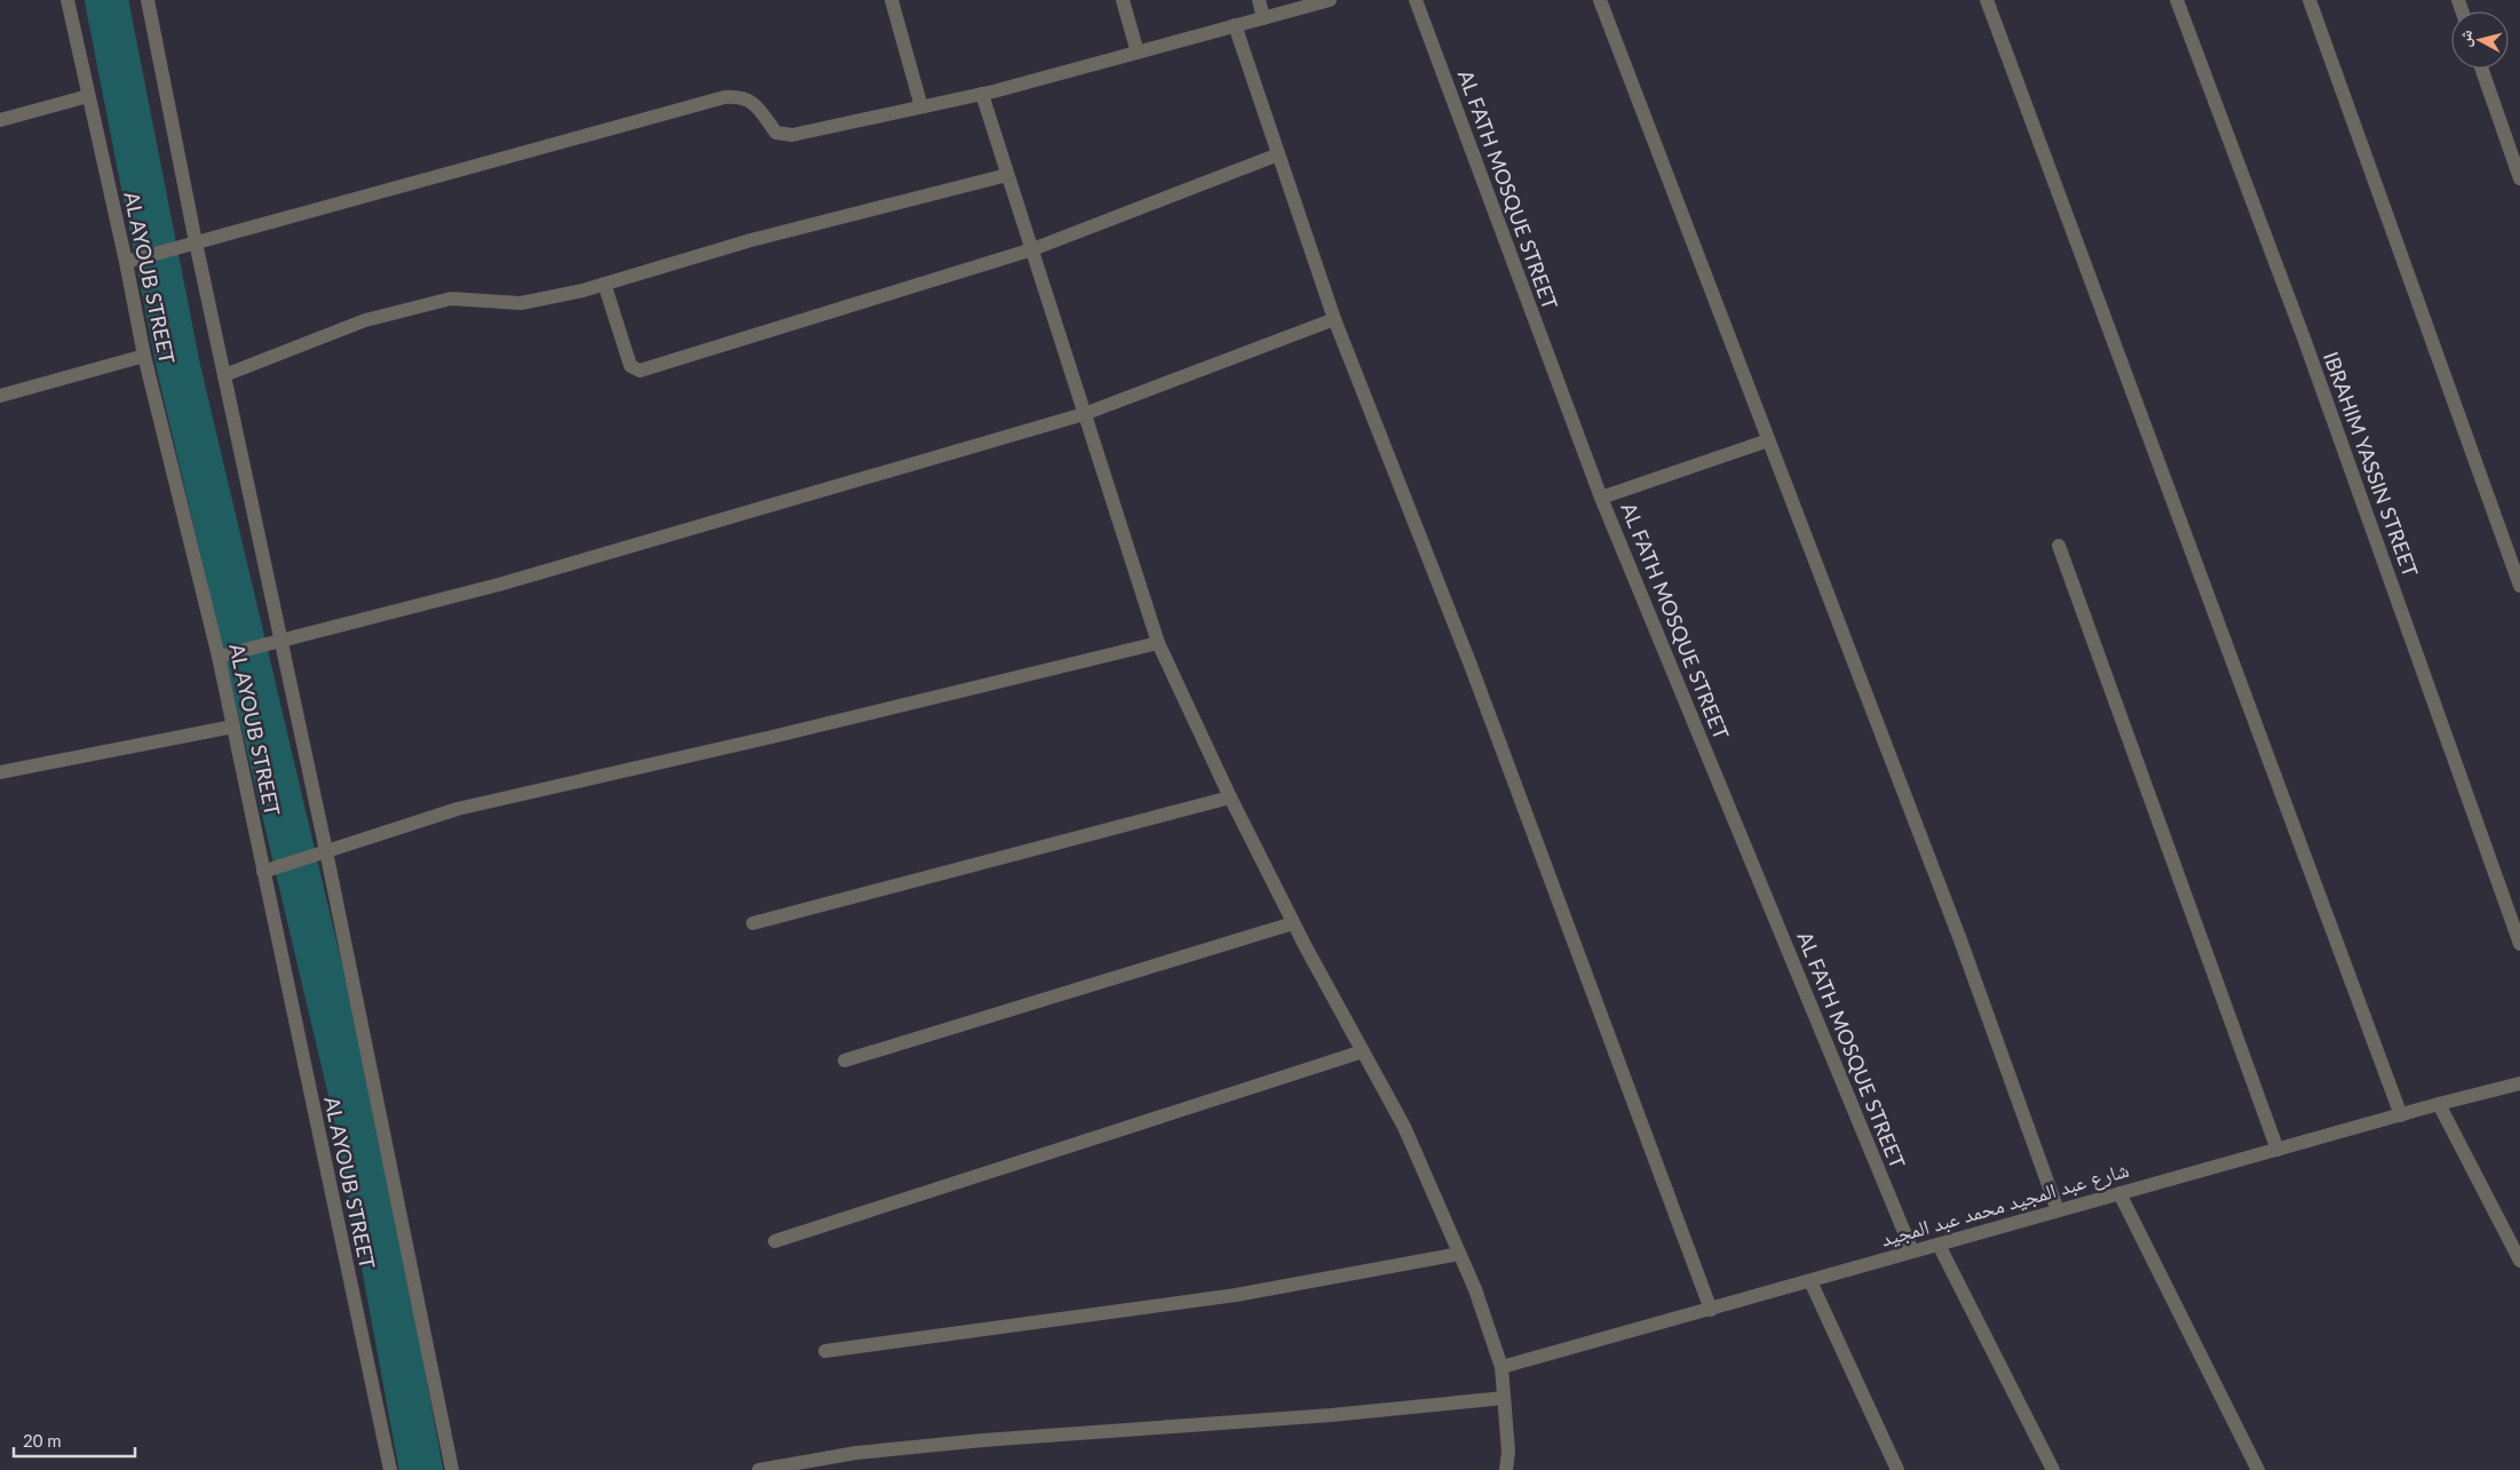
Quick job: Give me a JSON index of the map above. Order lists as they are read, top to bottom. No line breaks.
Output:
{"streets":{"street":["AL FATH MOSQUE STREET","AL AYOUB STREET","IBRAHIM YASSIN STREET","شارع عبد المجيد محمد عبد المجيد"]},"crossings":[["AL FATH MOSQUE STREET","شارع عبد المجيد محمد عبد المجيد"]],"scale_bar":"20 m","north":"left"}
